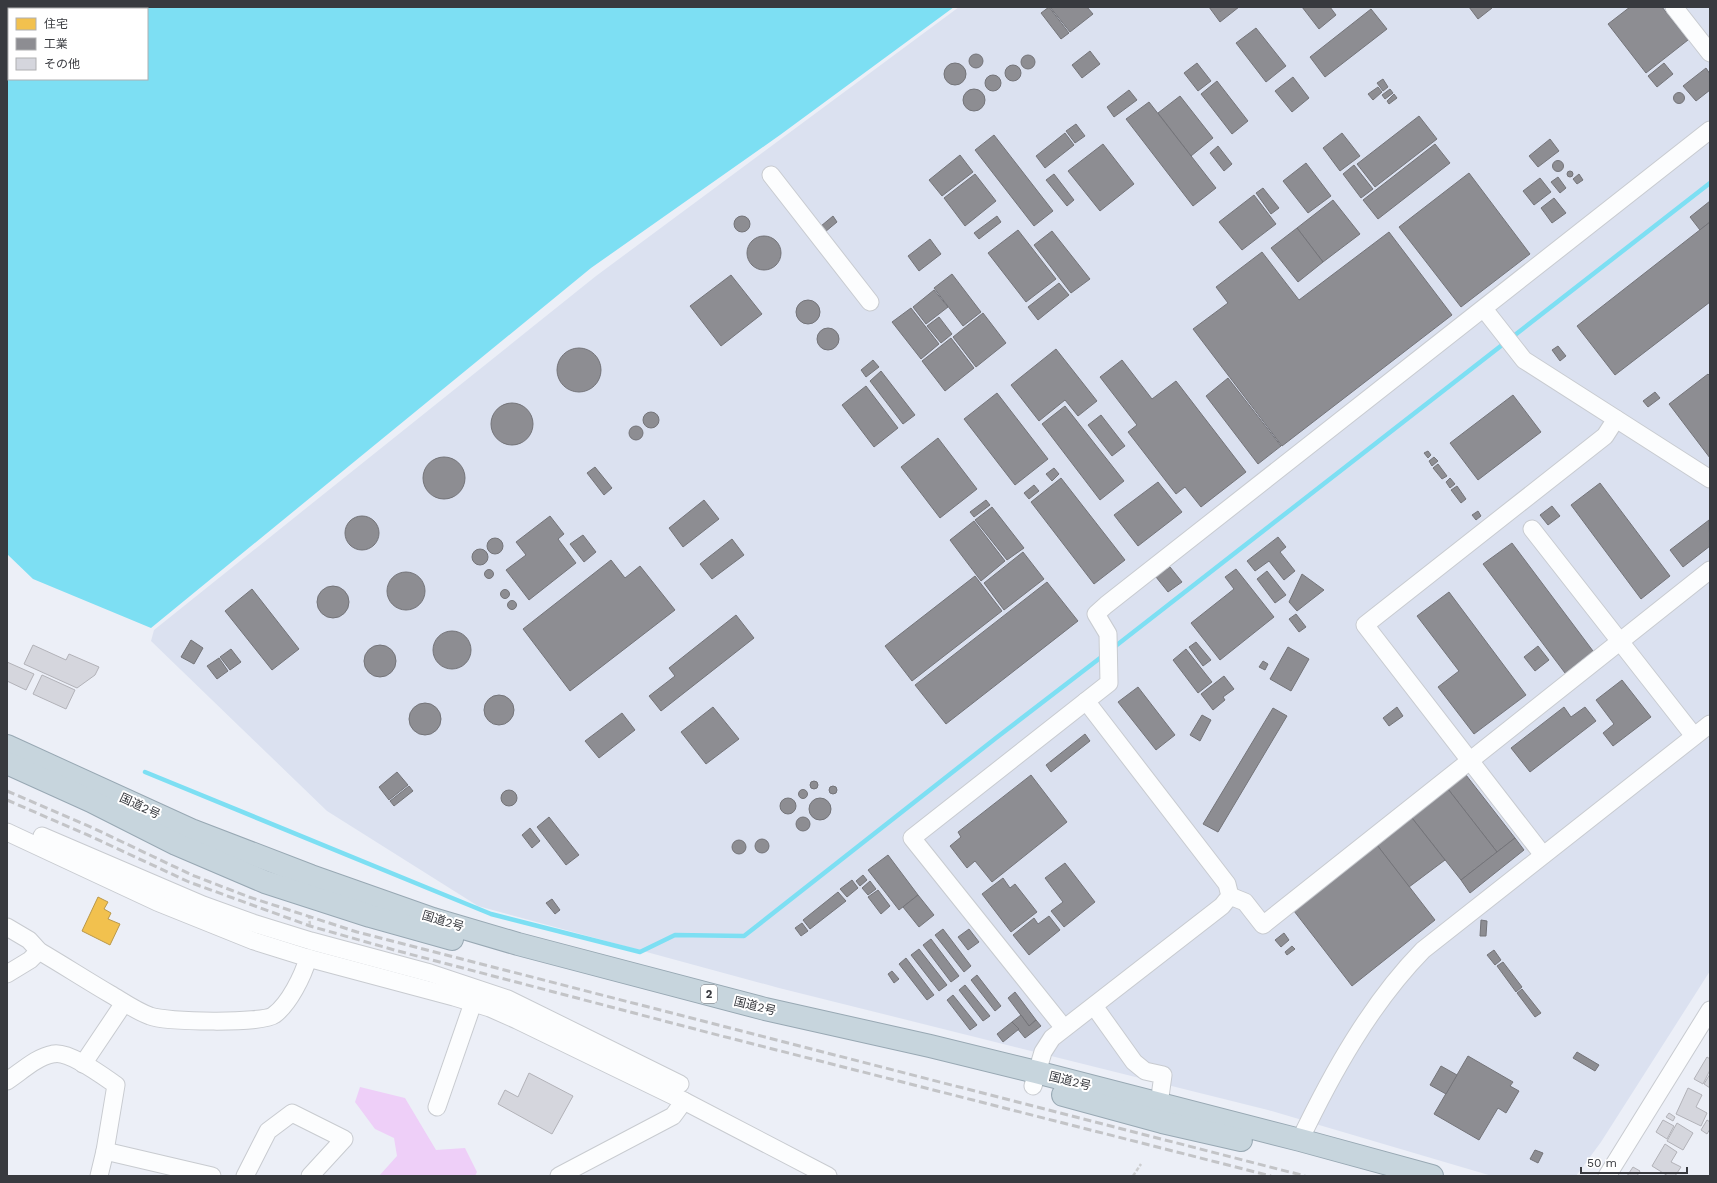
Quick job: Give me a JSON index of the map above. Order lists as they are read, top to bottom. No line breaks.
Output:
{"streets":{"highway":["国道2号","2"]},"legend":["住宅","工業","その他"],"scale_bar":"50 m"}
